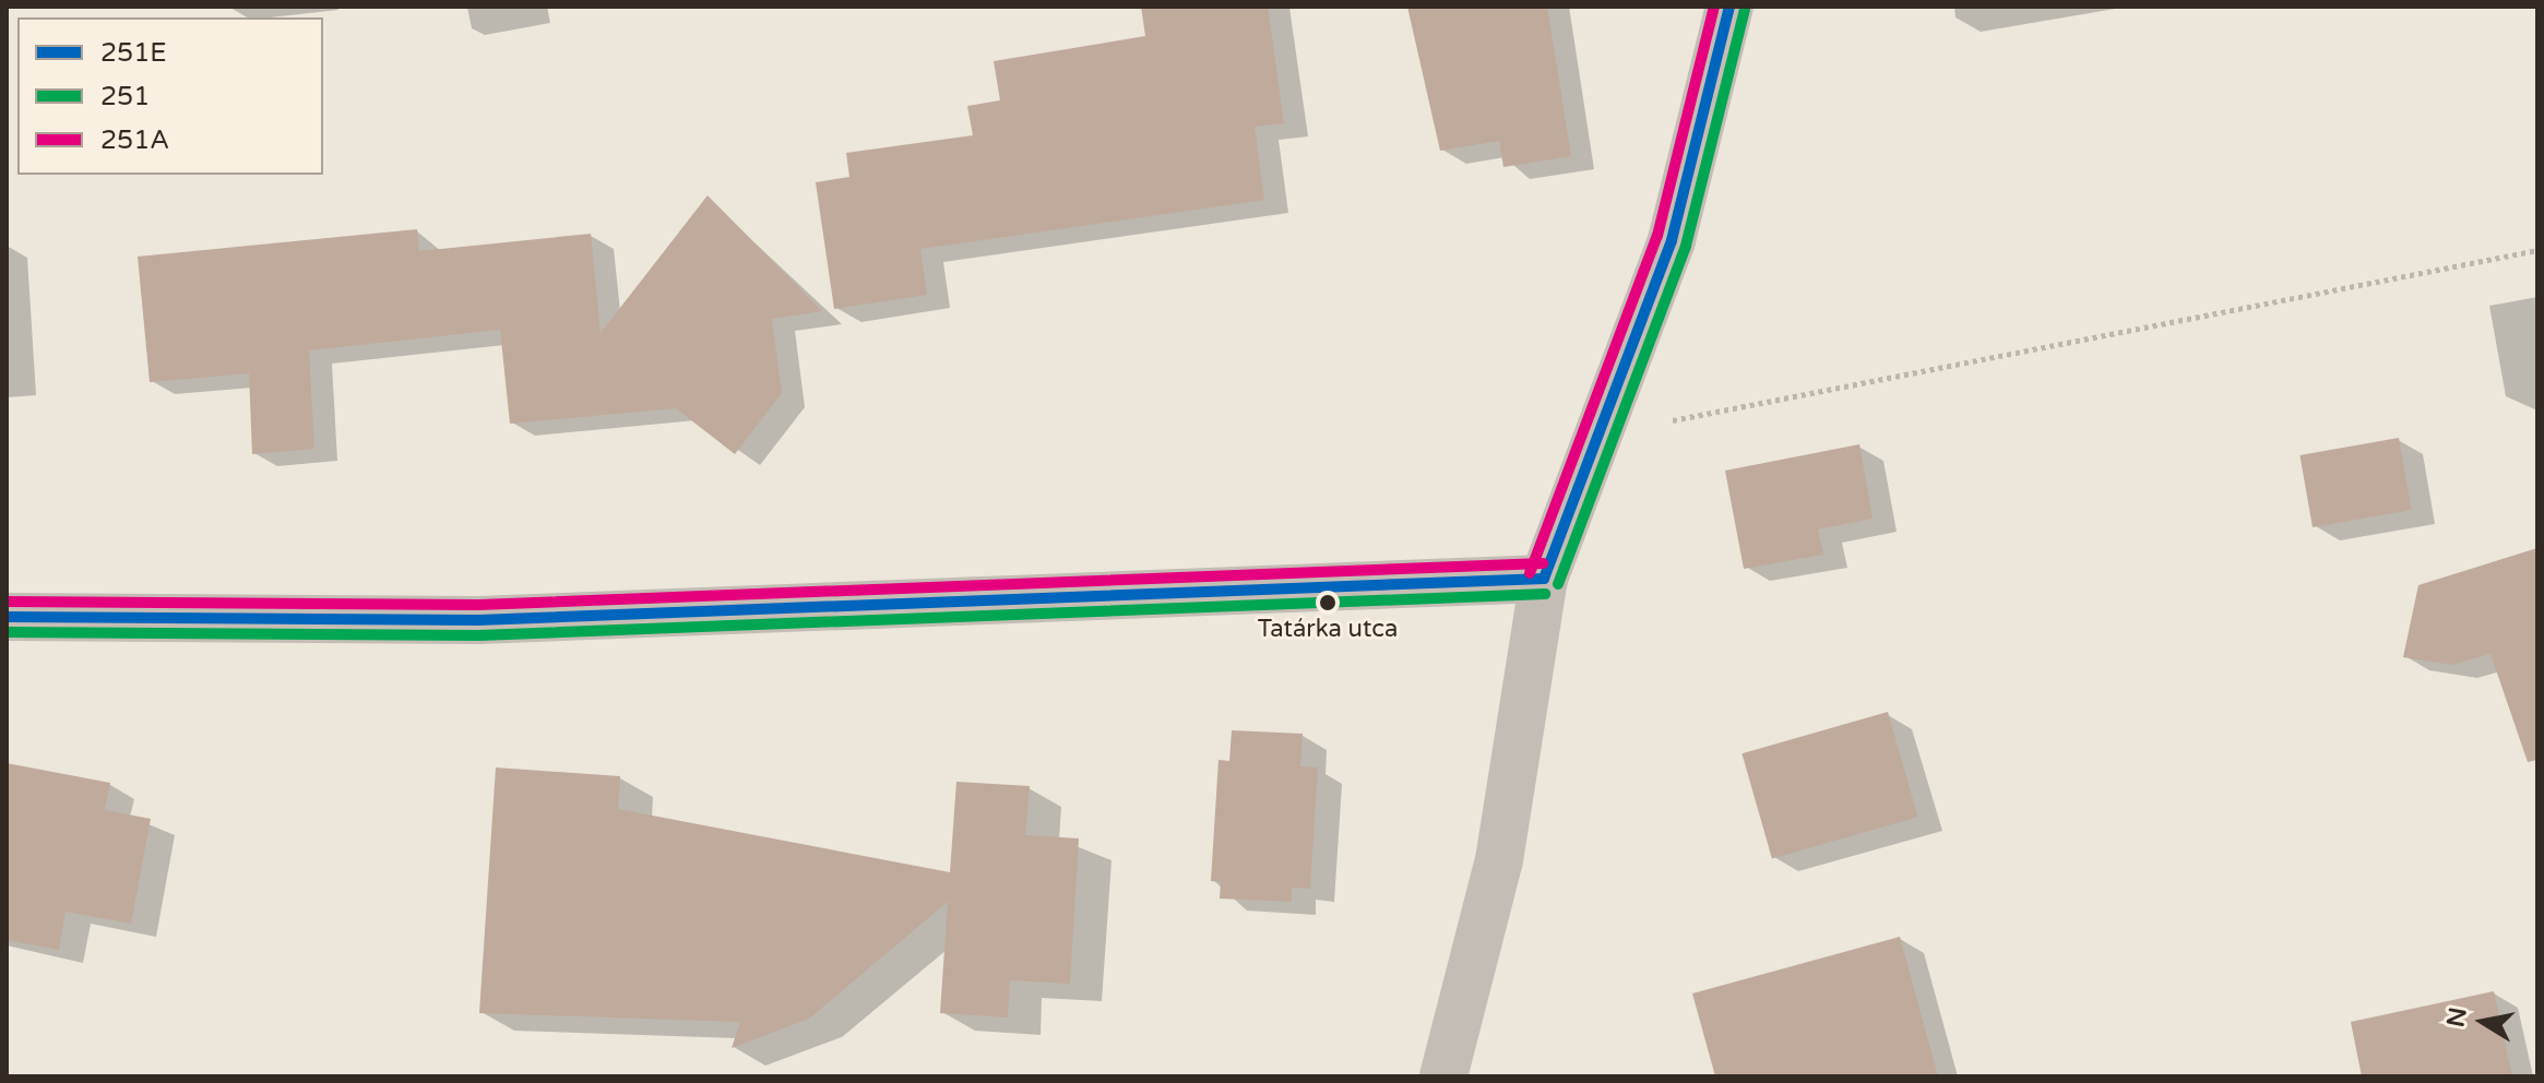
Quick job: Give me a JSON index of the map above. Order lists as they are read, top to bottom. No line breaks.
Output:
{"places":["Tatárka utca"],"lines":["transit line 251E","transit line 251A","transit line 251"],"legend":["251E","251","251A"],"north":"left"}
